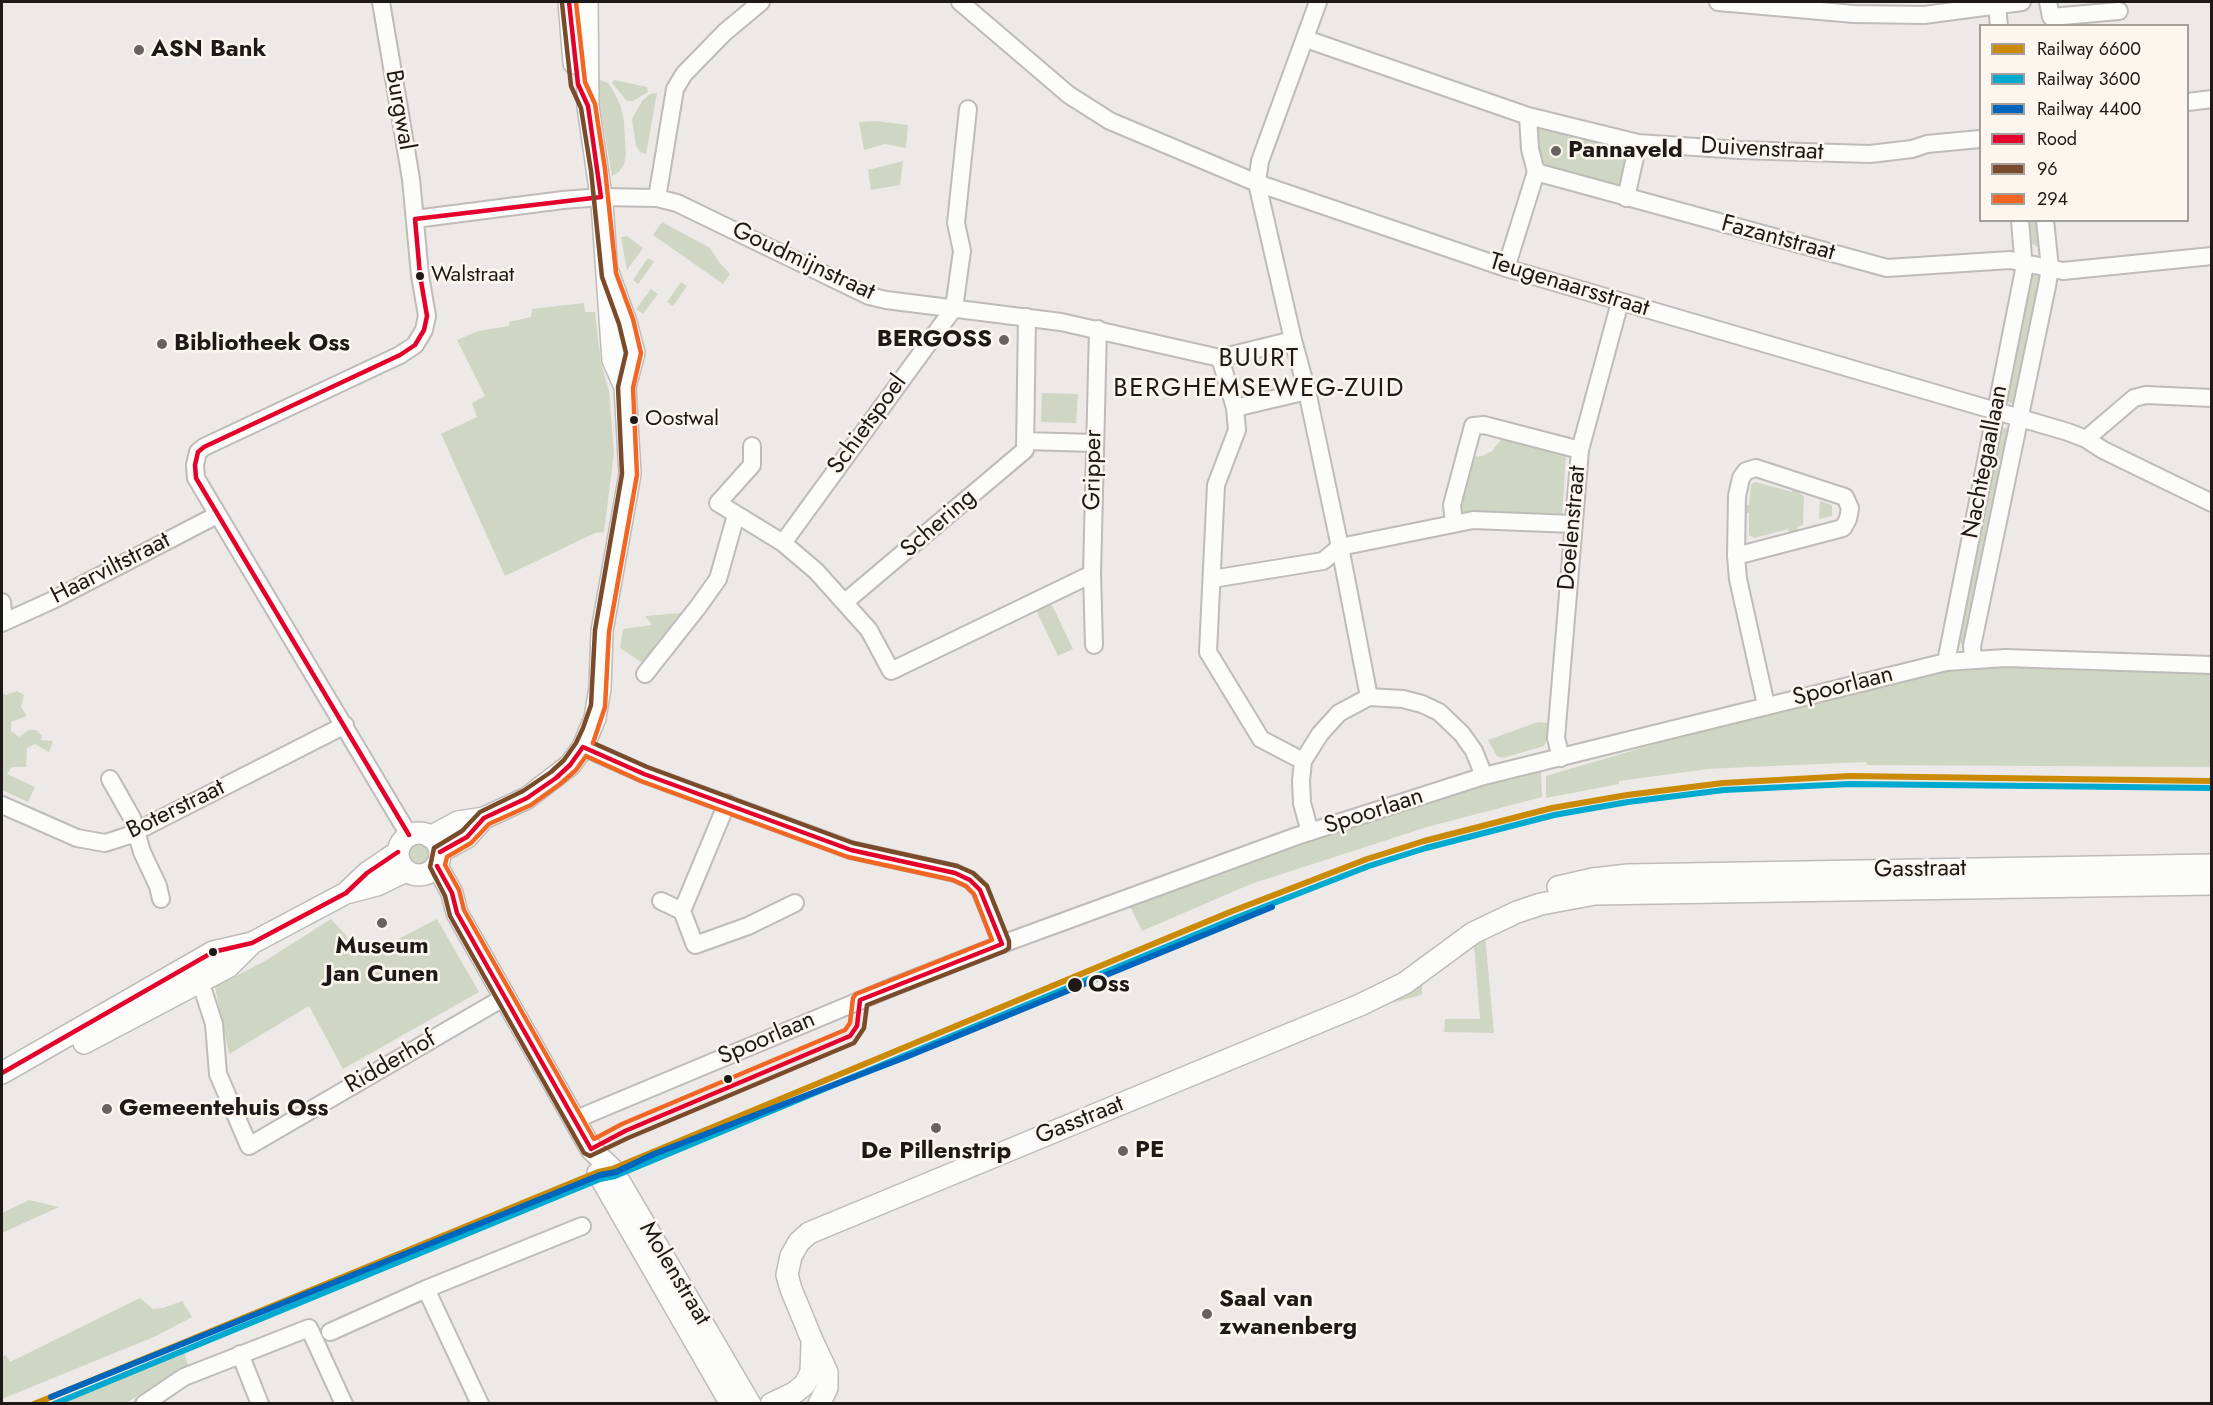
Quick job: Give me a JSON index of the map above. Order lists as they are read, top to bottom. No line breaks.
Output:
{"streets":{"street":["Burgwal","Duivenstraat","Fazantstraat","Goudmijnstraat","Teugenaarsstraat","Schietspoel","Nachtegaallaan","Gripper","Schering","Doelenstraat","Haarviltstraat","Spoorlaan","Boterstraat","Gasstraat","Ridderhof","Molenstraat"]},"crossings":[["Burgwal","Molenstraat"],["Fazantstraat","Nachtegaallaan"],["Goudmijnstraat","Schietspoel"],["Goudmijnstraat","Gripper"],["Teugenaarsstraat","Nachtegaallaan"],["Teugenaarsstraat","Doelenstraat"],["Nachtegaallaan","Spoorlaan"],["Doelenstraat","Spoorlaan"],["Haarviltstraat","Molenstraat"],["Spoorlaan","Molenstraat"],["Boterstraat","Molenstraat"],["Ridderhof","Molenstraat"]],"districts":["BUURT BERGHEMSEWEG-ZUID"],"places":["ASN Bank","Pannaveld","Walstraat","BERGOSS","Bibliotheek Oss","Oostwal","Museum Jan Cunen","Oss","Gemeentehuis Oss","De Pillenstrip","PE","Saal van zwanenberg"],"lines":["transit line Rood","transit line 294","transit line 96","rail line 6600","rail line 3600","rail line 4400"],"legend":["Railway 6600","Railway 3600","Railway 4400","Rood","96","294"]}
